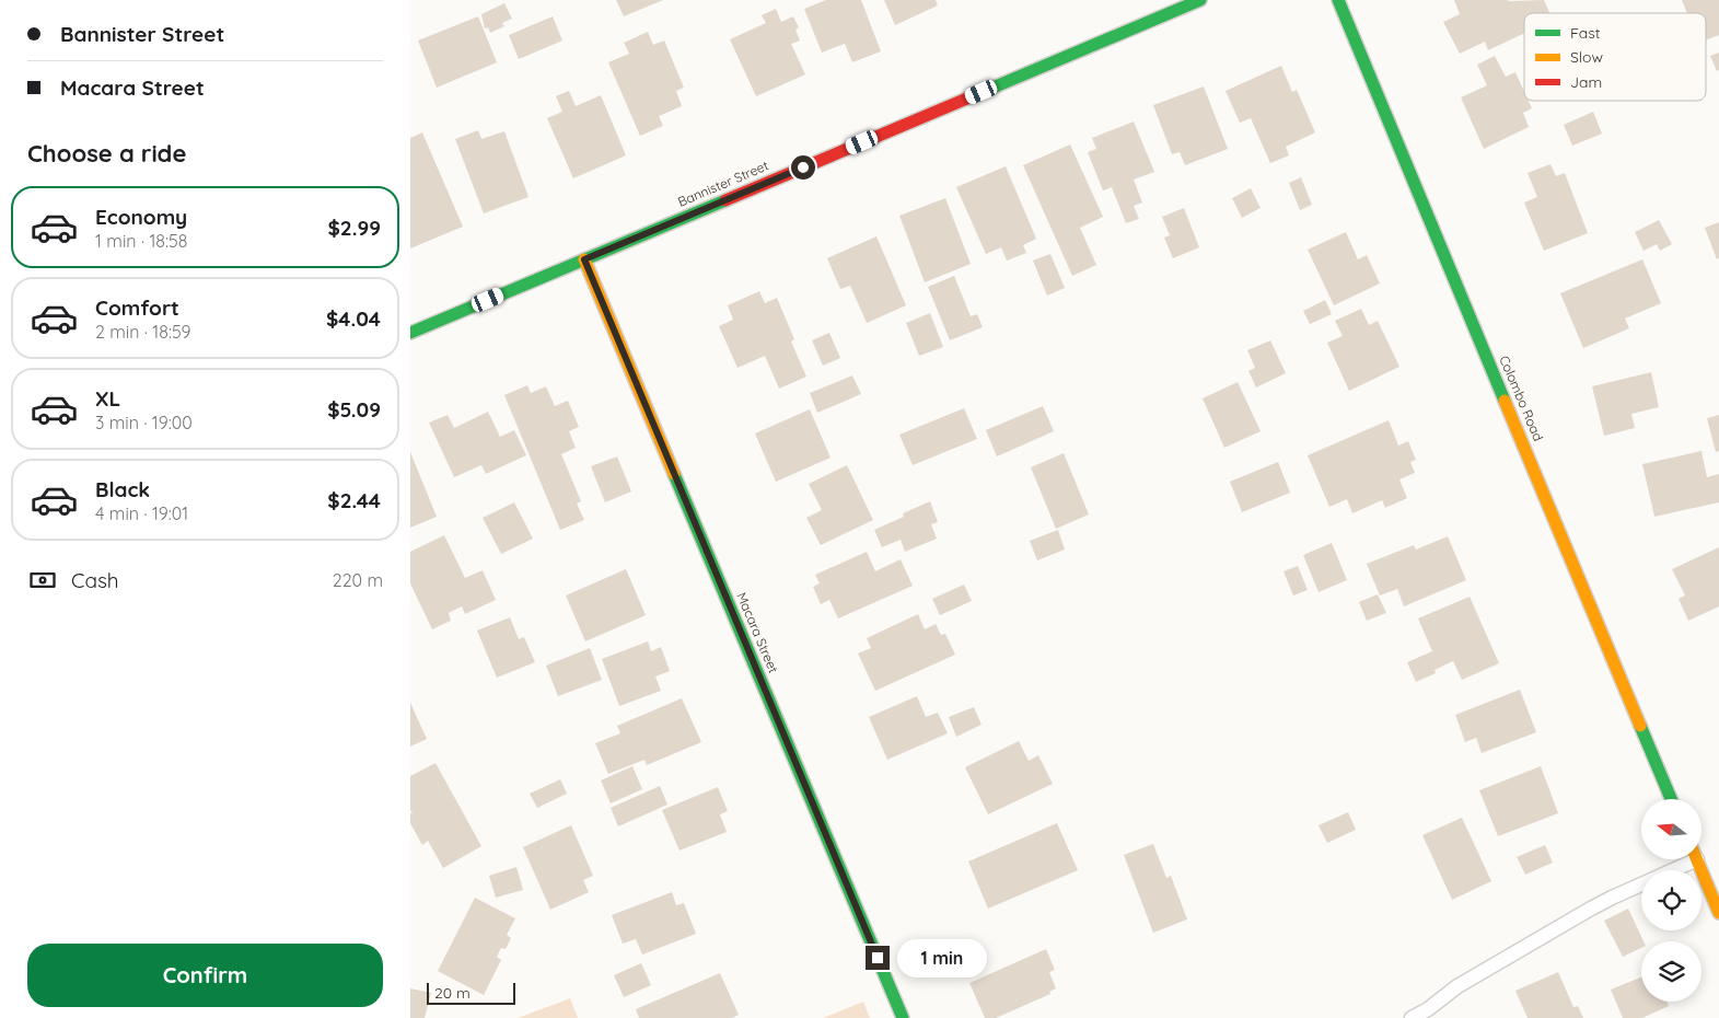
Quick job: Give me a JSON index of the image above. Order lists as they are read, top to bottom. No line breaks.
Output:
{"streets":{"street":["Bannister Street","Colombo Road","Macara Street"]},"crossings":[["Bannister Street","Macara Street"]],"legend":["Fast","Slow","Jam"],"scale_bar":"20 m","north":"left","page":{"banner":["Bannister Street","Macara Street"],"heading":"Choose a ride","list":[{"name":"Economy","note":"1 min · 18:58","value":"$2.99"},{"name":"Comfort","note":"2 min · 18:59","value":"$4.04"},{"name":"XL","note":"3 min · 19:00","value":"$5.09"},{"name":"Black","note":"4 min · 19:01","value":"$2.44"}],"pay":["Cash","220 m"],"buttons":"Confirm","bubble":"1 min","scale":"20 m"}}
